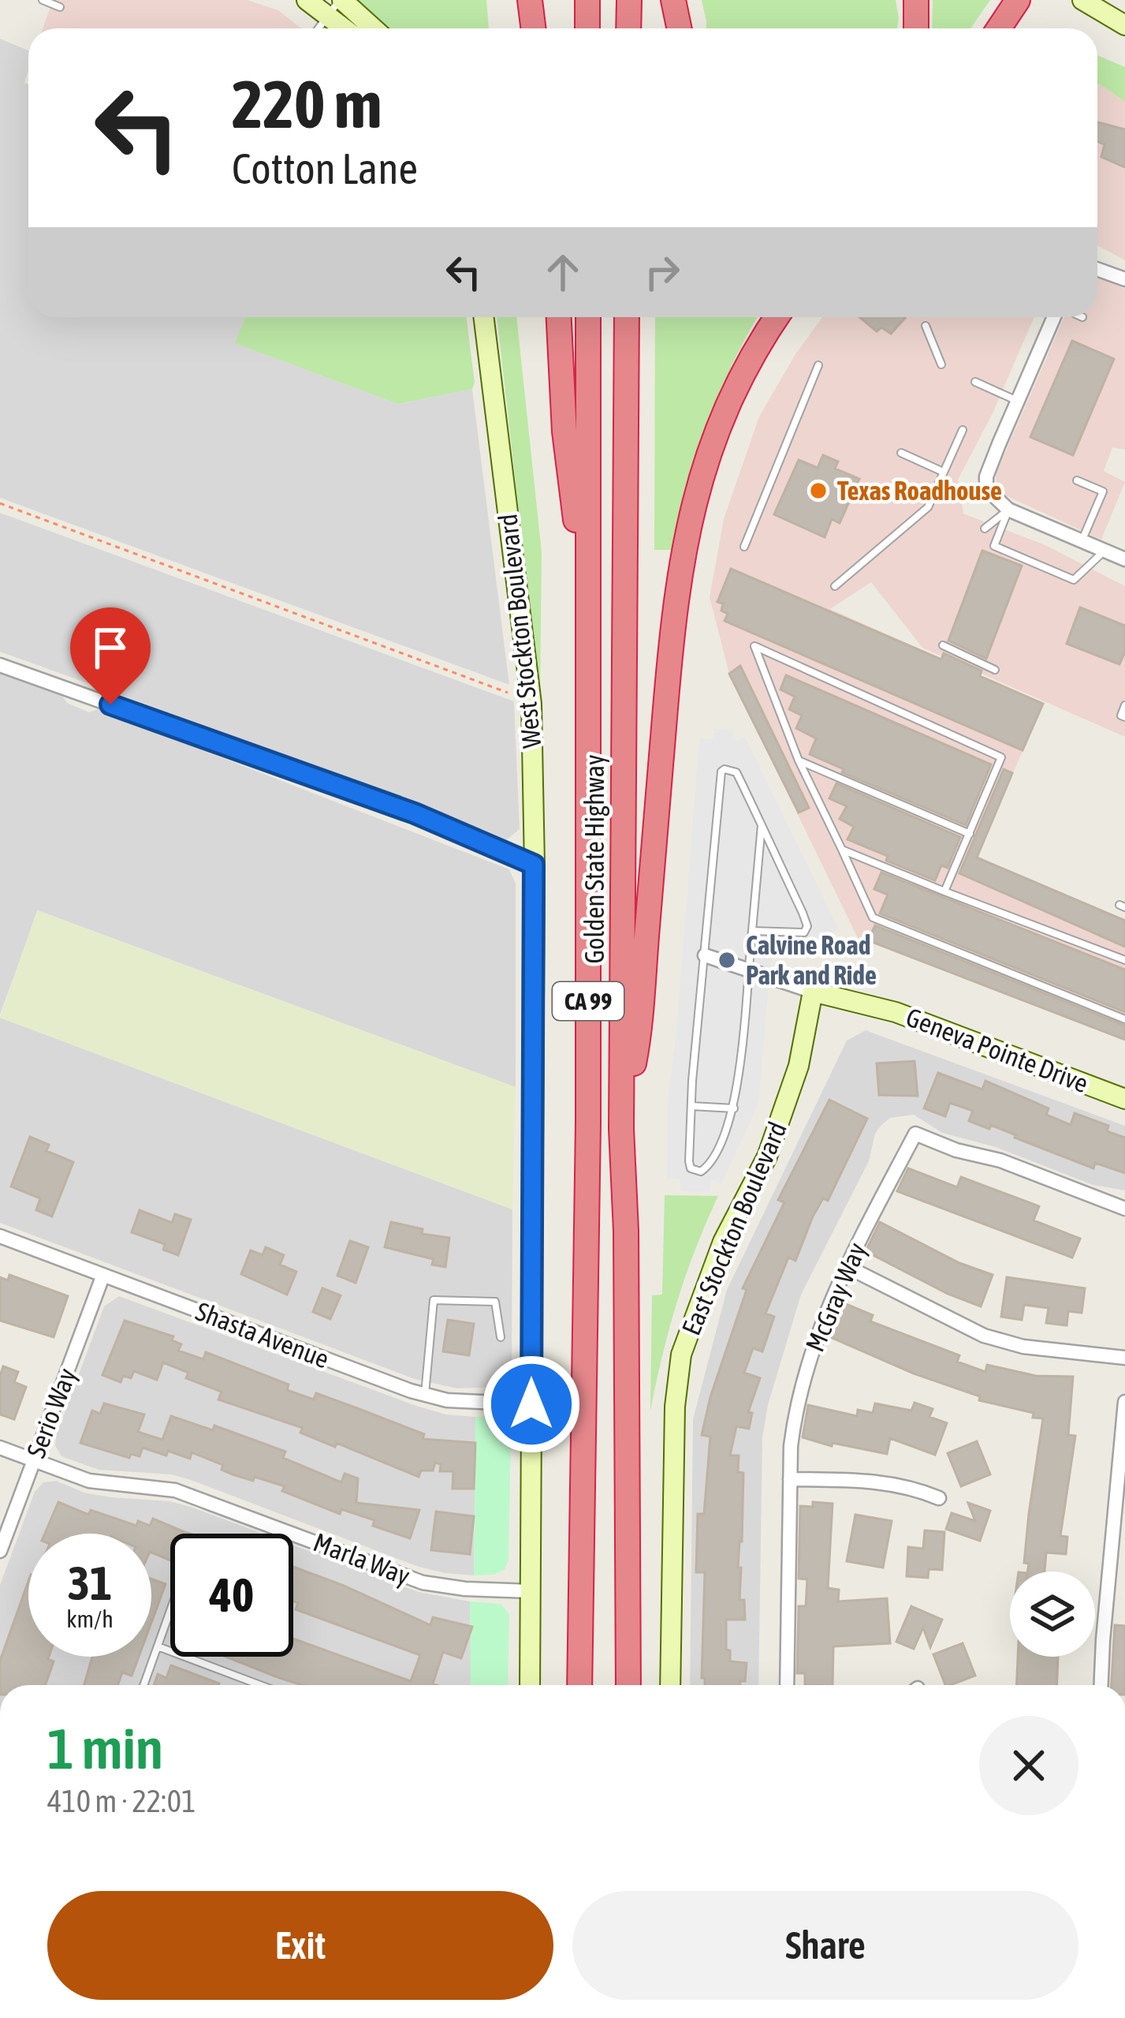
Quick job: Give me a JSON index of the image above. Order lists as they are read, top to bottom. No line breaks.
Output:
{"streets":{"highway":["Golden State Highway","CA 99"],"street":["West Stockton Boulevard","Geneva Pointe Drive","East Stockton Boulevard","McGray Way","Shasta Avenue","Serio Way","Marla Way"]},"crossings":[["West Stockton Boulevard","Shasta Avenue"],["West Stockton Boulevard","Marla Way"],["Geneva Pointe Drive","East Stockton Boulevard"],["Shasta Avenue","Serio Way"],["Serio Way","Marla Way"]],"places":["Texas Roadhouse","Calvine Road Park and Ride"],"page":{"turn":["220 m","Cotton Lane"],"speed":"31 km/h","limit":"40","heading":["1 min","410 m · 22:01"],"buttons":["Exit","Share"]}}
